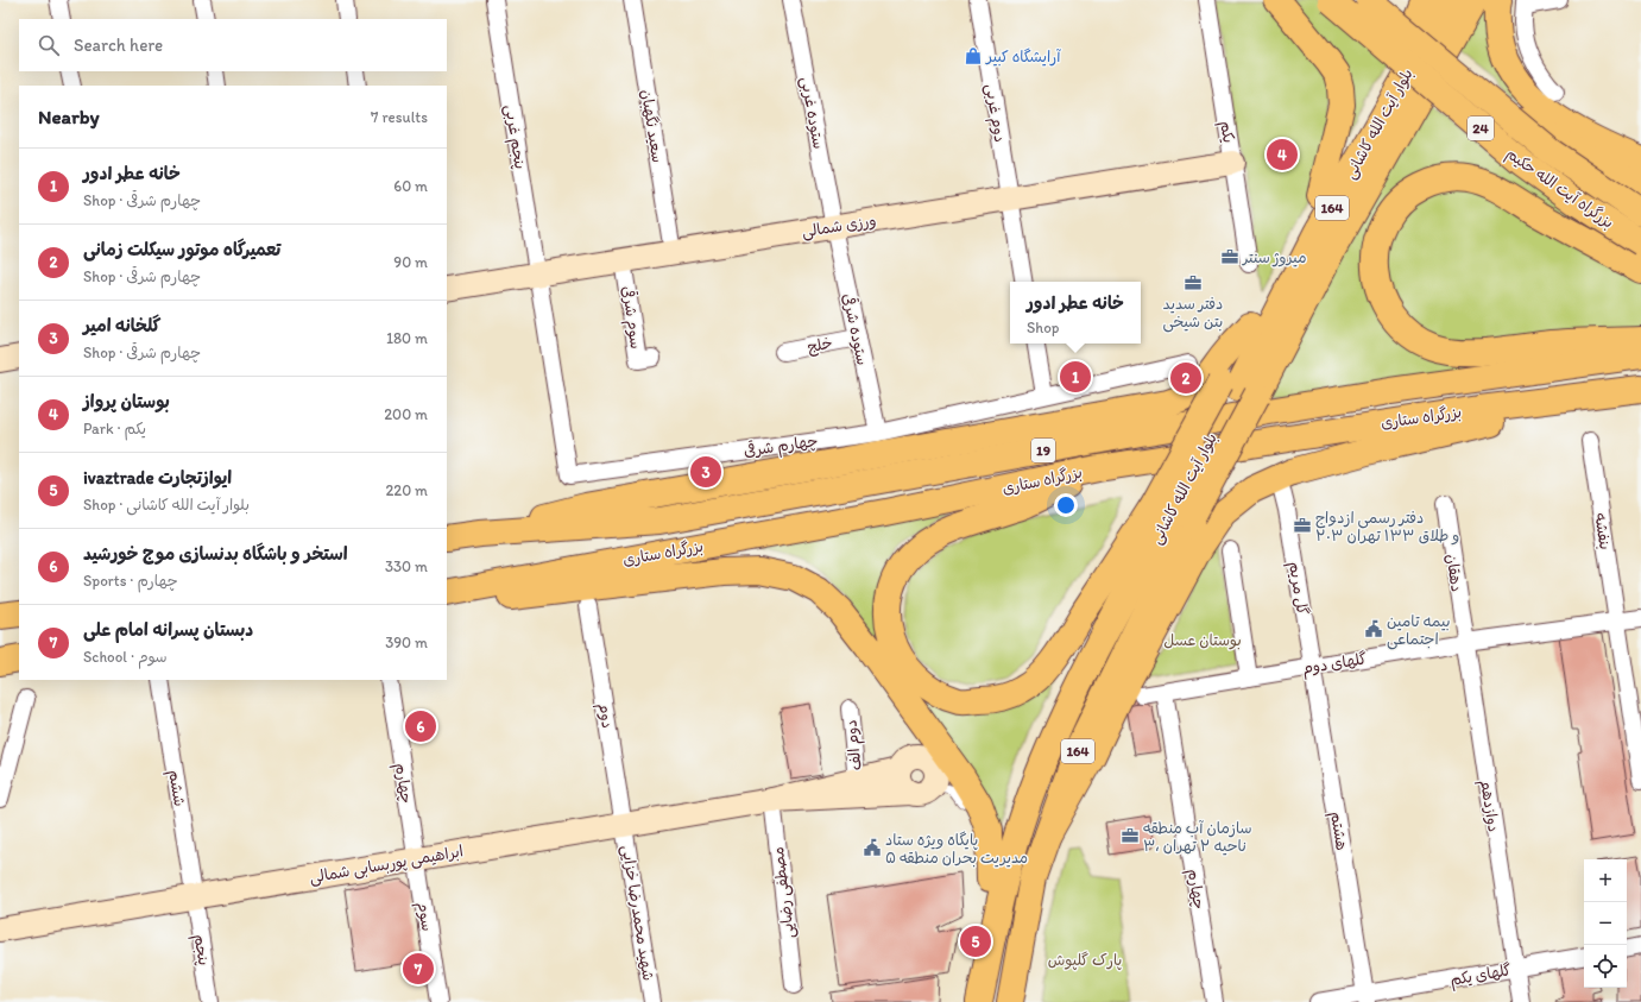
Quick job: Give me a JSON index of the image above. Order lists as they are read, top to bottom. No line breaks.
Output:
{"streets":{"main road":["بلوار آیت الله کاشانی","24","بزرگراه آیت الله حکیم","164","بزرگراه ستاری","19"],"street":["ستوده غربی","دوم غربی","سعید نگهبان","یکم","پنجم غربی","ورزی شمالی","سوم شرقی","ستوده شرقی","خلج","چهارم شرقی","بنفشه","دهقان","گل مریم","گلهای دوم","دوم","دوم الف","چهارم","ششم","دوازدهم","هشتم","ابراهیمی پوربسابی شمالی","مصطفی رضایی","شهید محمدرضا خزایی","سوم","پنجم","گلهای یکم"]},"crossings":[["ستوده غربی","ورزی شمالی"],["ستوده غربی","ستوده شرقی"],["دوم غربی","ورزی شمالی"],["سعید نگهبان","ورزی شمالی"],["یکم","ورزی شمالی"],["پنجم غربی","ورزی شمالی"],["پنجم غربی","چهارم شرقی"],["ورزی شمالی","سوم شرقی"],["ورزی شمالی","ستوده شرقی"],["ورزی شمالی","چهارم شرقی"],["ستوده شرقی","خلج"],["ستوده شرقی","چهارم شرقی"],["بنفشه","گلهای دوم"],["دهقان","گلهای دوم"],["دهقان","دوازدهم"],["گل مریم","گلهای دوم"],["گل مریم","هشتم"],["گلهای دوم","چهارم"],["گلهای دوم","دوازدهم"],["گلهای دوم","هشتم"],["دوم","ابراهیمی پوربسابی شمالی"],["دوم","شهید محمدرضا خزایی"],["دوم الف","ابراهیمی پوربسابی شمالی"],["چهارم","ابراهیمی پوربسابی شمالی"],["چهارم","سوم"],["ششم","ابراهیمی پوربسابی شمالی"],["ششم","پنجم"],["دوازدهم","گلهای یکم"],["هشتم","گلهای یکم"],["ابراهیمی پوربسابی شمالی","مصطفی رضایی"],["ابراهیمی پوربسابی شمالی","شهید محمدرضا خزایی"],["ابراهیمی پوربسابی شمالی","سوم"],["ابراهیمی پوربسابی شمالی","پنجم"]],"parks":["بوستان عسل","پارک گلپوش"],"places":{"shop":["آرایشگاه کبیر"],"office":["میروژ سنتر","دفتر سدید بتن شیخی","دفتر رسمی ازدواج ۲۰۳ و طلاق ۱۳۳ تهران","سازمان آب منطقه ۳، ناحیه ۲ تهران"],"public building":["بیمه تامین اجتماعی","پایگاه ویژه ستاد مدیریت بحران منطقه ۵"]},"page":{"search":"Search here","heading":["Nearby","7 results"],"pins":["4","1","2","3","6","5","7"],"list":[{"mark":"1","name":"خانه عطر ادور","note":"Shop · چهارم شرقی","value":"60 m"},{"mark":"2","name":"تعمیرگاه موتور سیکلت زمانی","note":"Shop · چهارم شرقی","value":"90 m"},{"mark":"3","name":"گلخانه امیر","note":"Shop · چهارم شرقی","value":"180 m"},{"mark":"4","name":"بوستان پرواز","note":"Park · یکم","value":"200 m"},{"mark":"5","name":"ivaztrade ایوازتجارت","note":"Shop · بلوار آیت الله کاشانی","value":"220 m"},{"mark":"6","name":"استخر و باشگاه بدنسازی موج خورشید","note":"Sports · چهارم","value":"330 m"},{"mark":"7","name":"دبستان پسرانه امام علی","note":"School · سوم","value":"390 m"}],"popup":["خانه عطر ادور","Shop"],"map_buttons":["+","−"]}}
